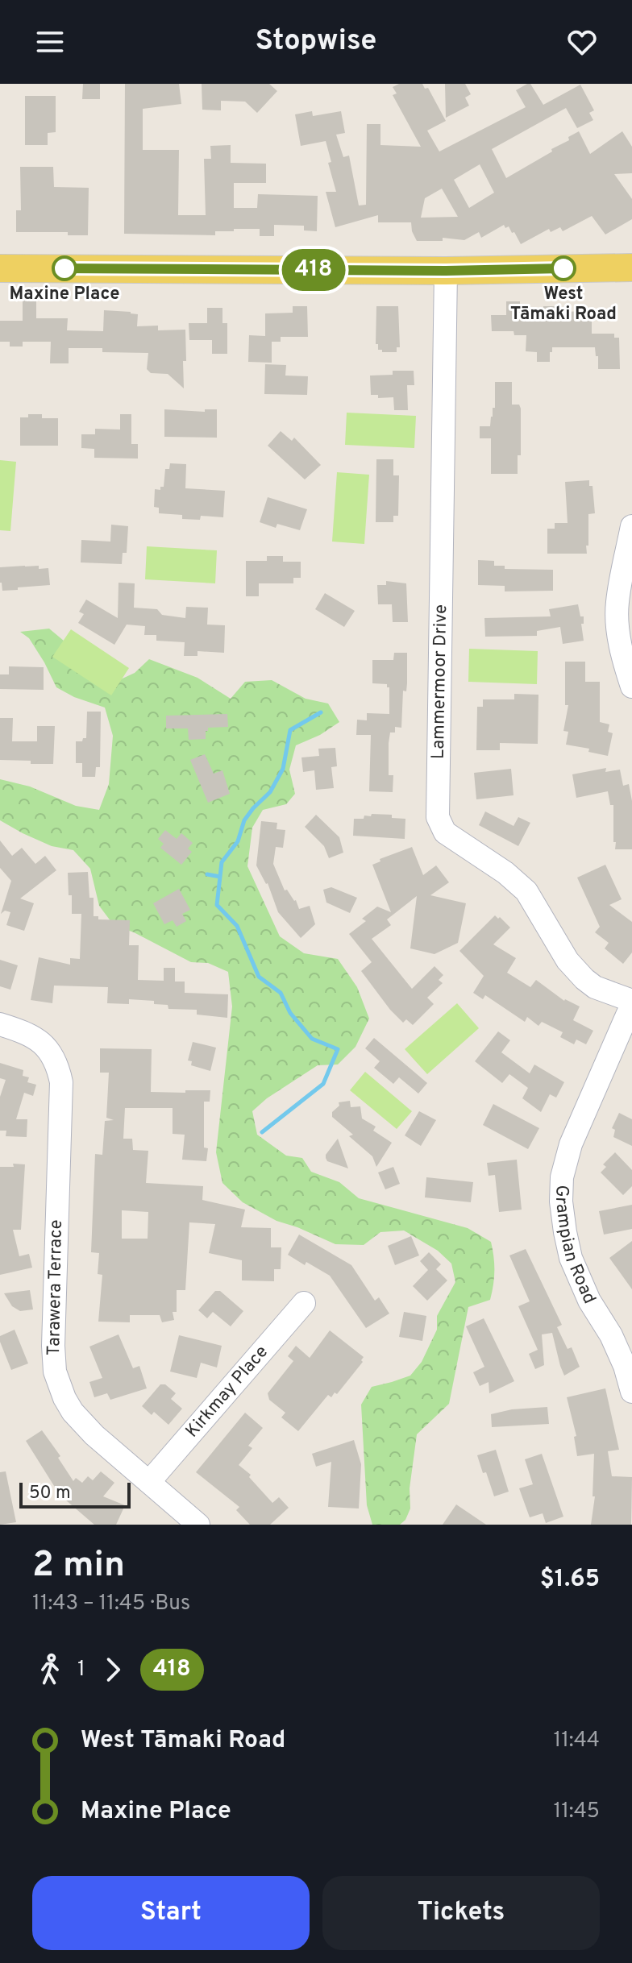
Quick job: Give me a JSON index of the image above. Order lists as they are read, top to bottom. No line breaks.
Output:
{"streets":{"street":["Lammermoor Drive","Grampian Road","Tarawera Terrace","Kirkmay Place"]},"crossings":[["Lammermoor Drive","Grampian Road"],["Tarawera Terrace","Kirkmay Place"]],"places":["Maxine Place","West Tāmaki Road"],"lines":["bus line 418"],"scale_bar":"50 m","page":{"header":"Stopwise","on_map":"418","scale":"50 m","heading":["2 min","11:43 – 11:45 · Bus","$1.65"],"legs":["1","418"],"list":[{"name":"West Tāmaki Road","value":"11:44"},{"name":"Maxine Place","value":"11:45"}],"buttons":["Start","Tickets"]}}
